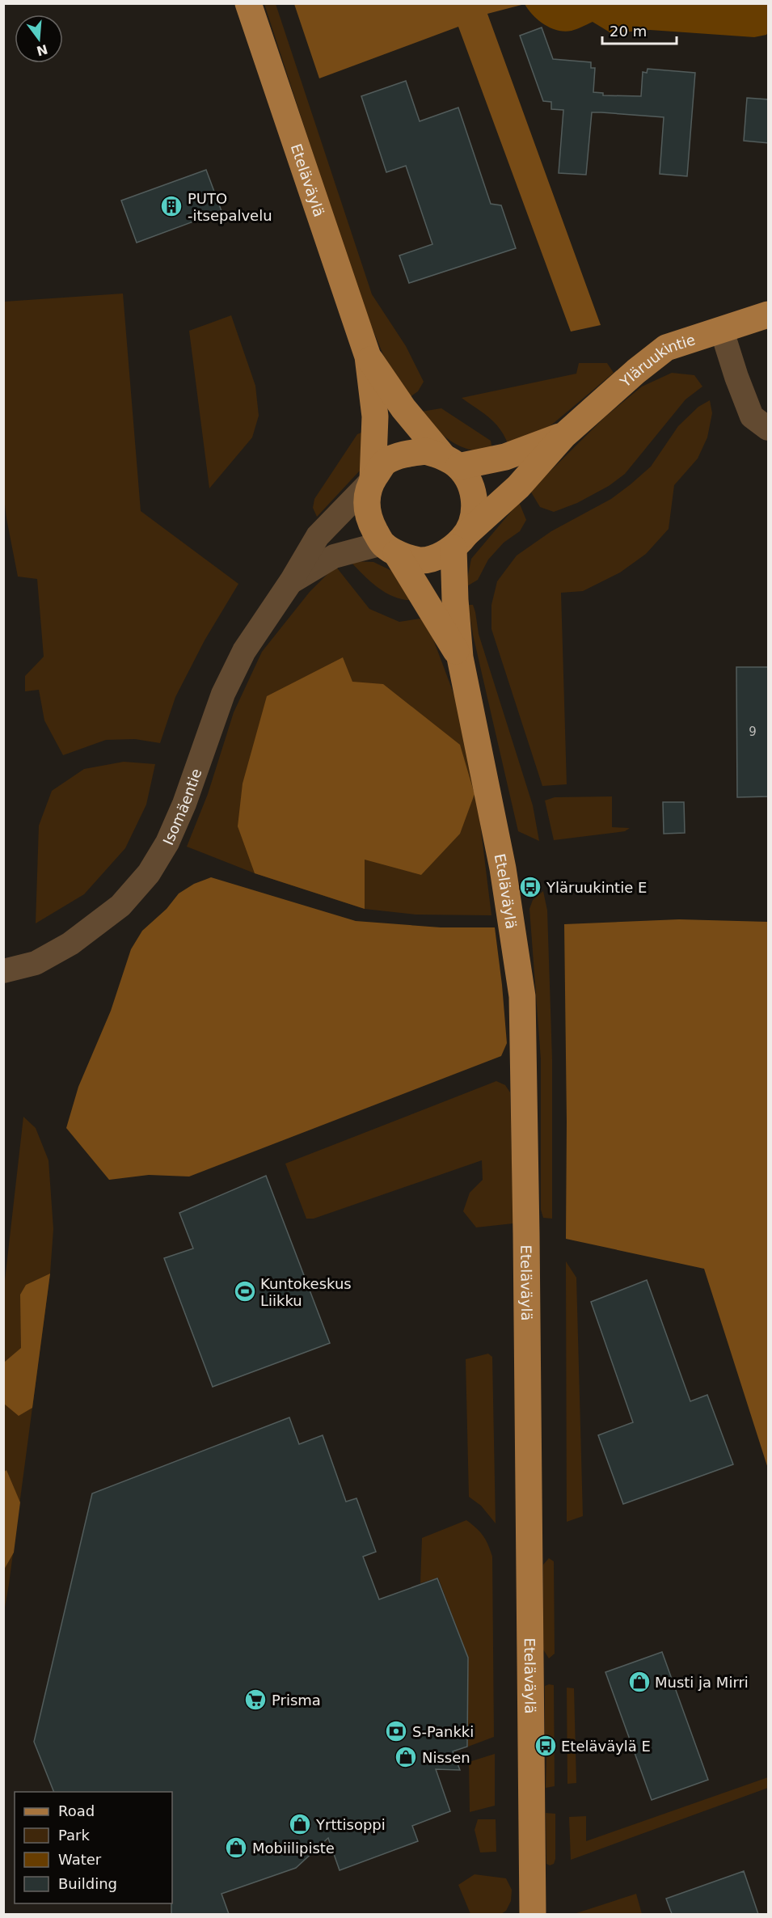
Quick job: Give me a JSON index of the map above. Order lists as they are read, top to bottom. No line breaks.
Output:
{"streets":{"main road":["Eteläväylä","Yläruukintie"],"street":["Isomäentie"]},"crossings":[["Eteläväylä","Yläruukintie"],["Eteläväylä","Isomäentie"],["Yläruukintie","Isomäentie"]],"places":{"building":["PUTO -itsepalvelu"],"bus stop":["Yläruukintie E","Eteläväylä E"],"sports":["Kuntokeskus Liikku"],"shop":["Musti ja Mirri","Nissen","Yrttisoppi","Mobiilipiste"],"supermarket":["Prisma"],"bank":["S-Pankki"]},"house_numbers":["9"],"legend":["Road","Park","Water","Building"],"scale_bar":"20 m","north":"bottom"}
